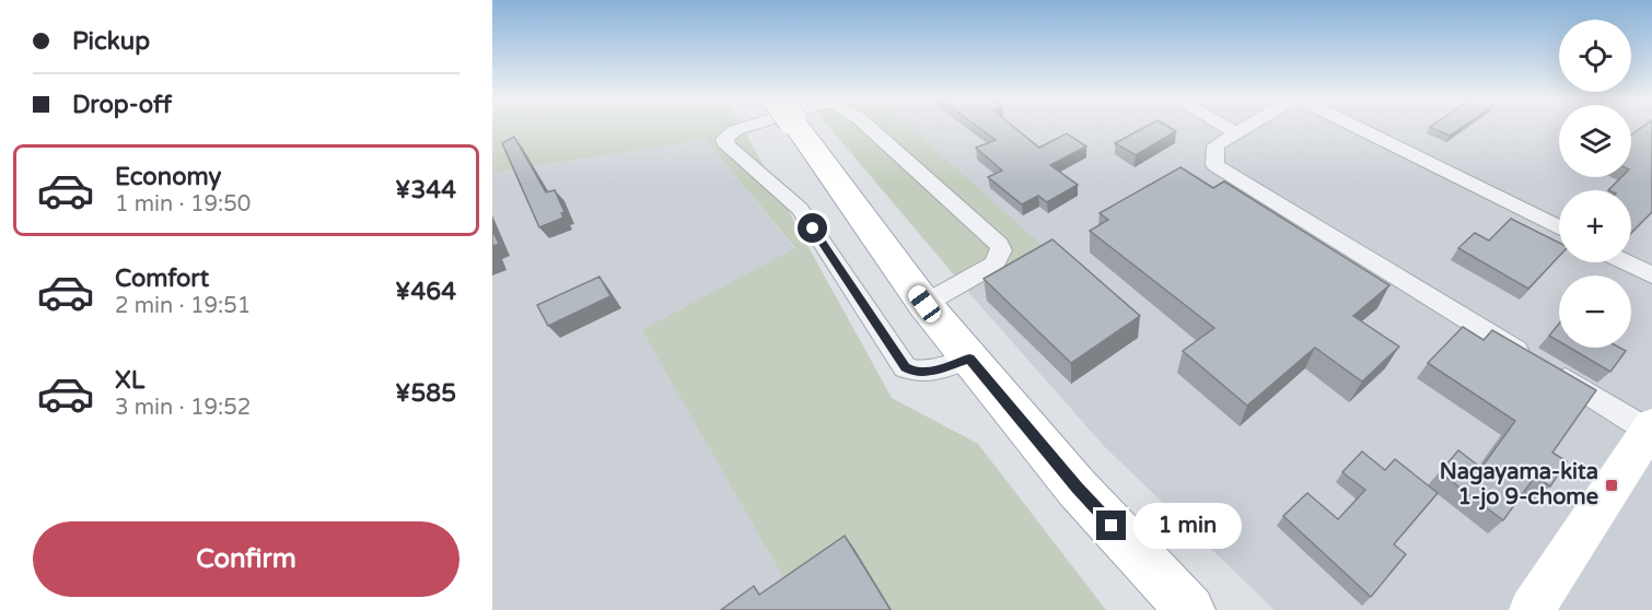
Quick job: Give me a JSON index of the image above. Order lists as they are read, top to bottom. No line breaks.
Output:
{"places":{"transit":["Nagayama-kita 1-jo 9-chome"]},"page":{"banner":["Pickup","Drop-off"],"map_buttons":["+","−"],"list":[{"name":"Economy","note":"1 min · 19:50","value":"¥344"},{"name":"Comfort","note":"2 min · 19:51","value":"¥464"},{"name":"XL","note":"3 min · 19:52","value":"¥585"}],"bubble":"1 min","buttons":"Confirm"}}
